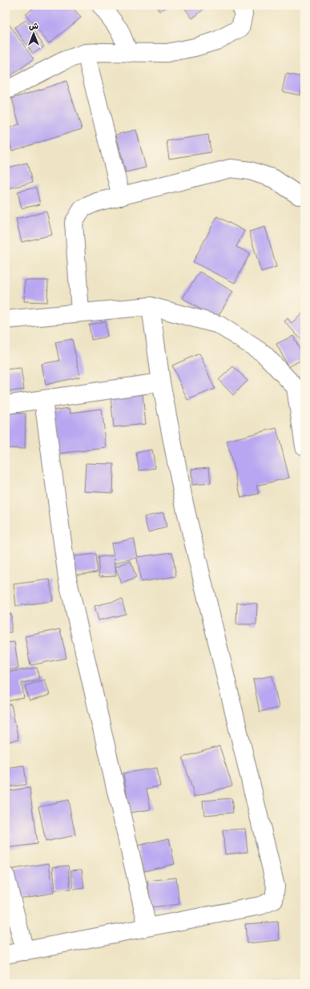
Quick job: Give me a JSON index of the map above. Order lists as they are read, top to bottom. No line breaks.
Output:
{"north":"top"}
